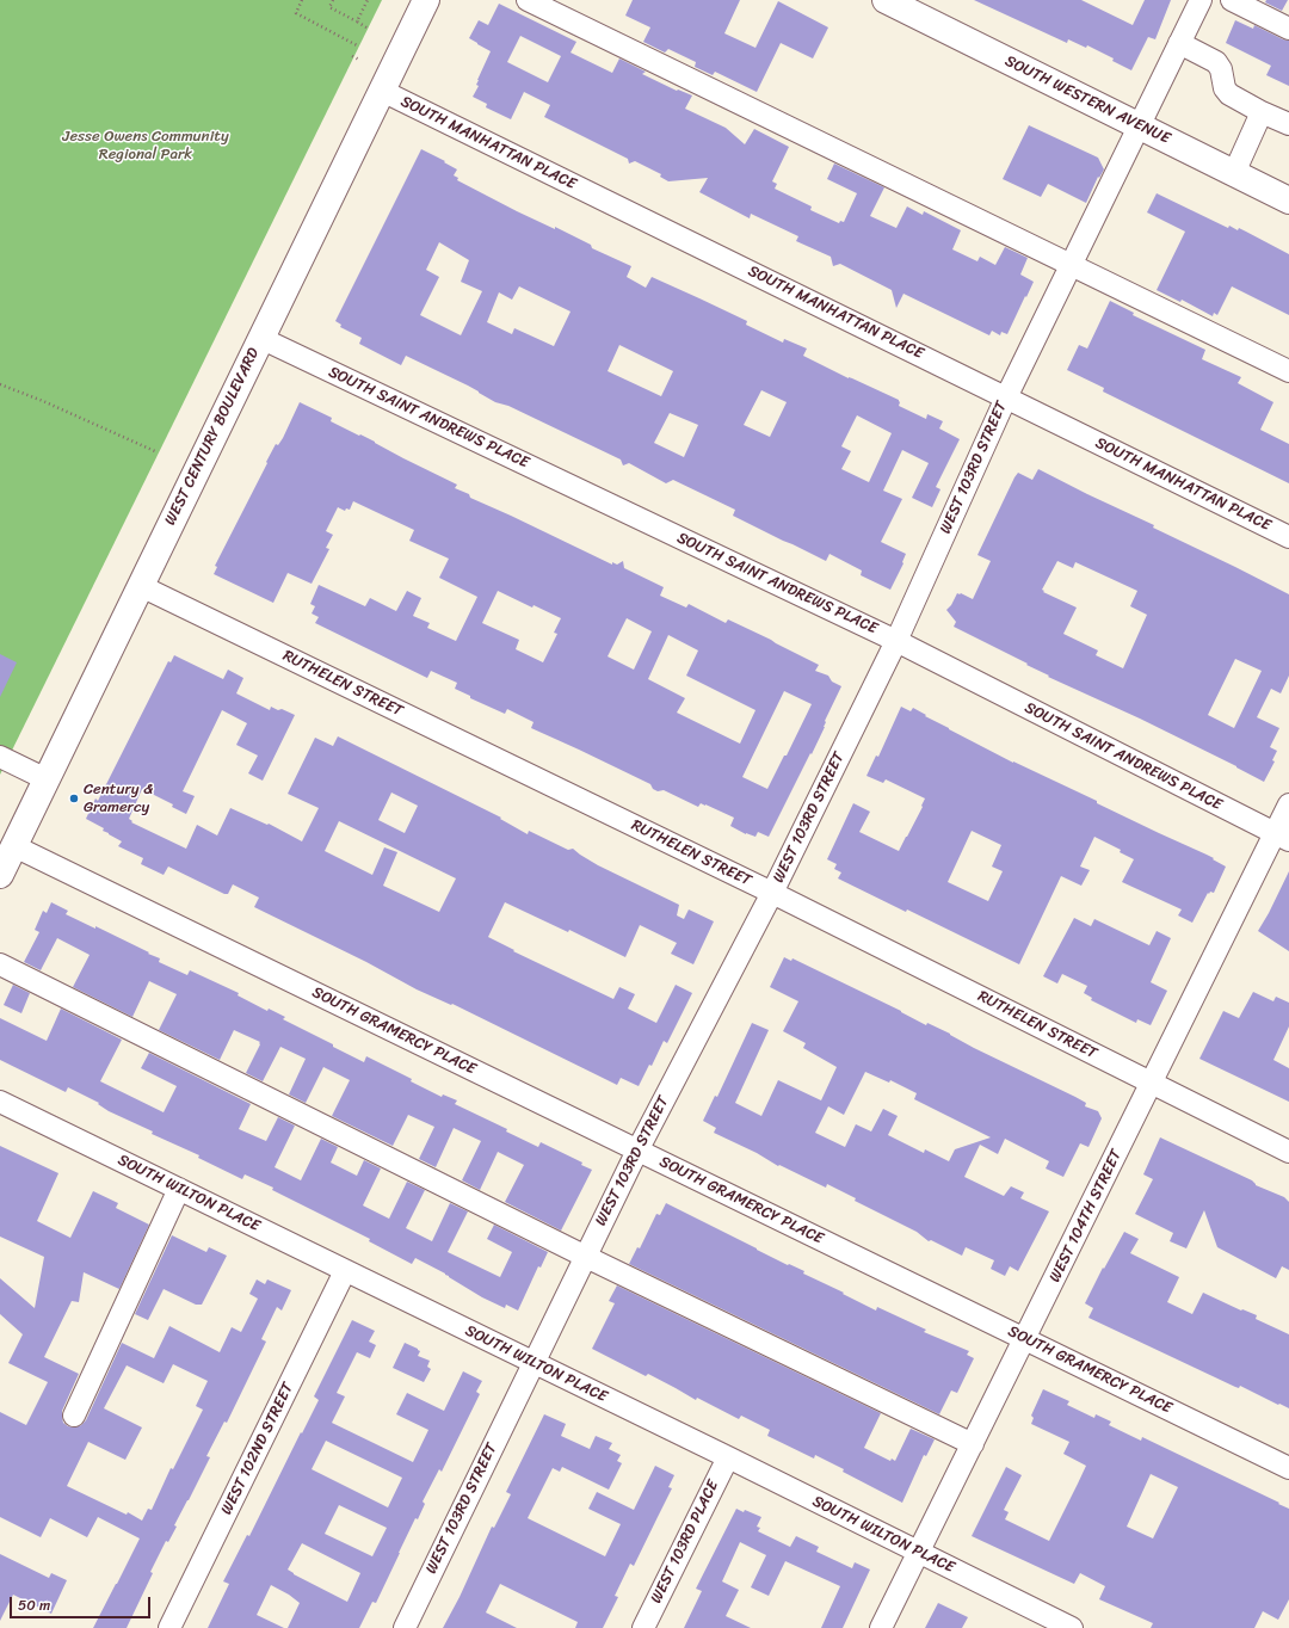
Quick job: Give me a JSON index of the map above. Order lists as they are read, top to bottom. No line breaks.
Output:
{"streets":{"main road":["SOUTH WESTERN AVENUE","WEST CENTURY BOULEVARD"],"street":["SOUTH MANHATTAN PLACE","SOUTH SAINT ANDREWS PLACE","WEST 103RD STREET","RUTHELEN STREET","SOUTH GRAMERCY PLACE","SOUTH WILTON PLACE","WEST 104TH STREET","WEST 102ND STREET","WEST 103RD PLACE"]},"crossings":[["SOUTH WESTERN AVENUE","WEST 103RD STREET"],["SOUTH MANHATTAN PLACE","WEST CENTURY BOULEVARD"],["SOUTH MANHATTAN PLACE","WEST 103RD STREET"],["SOUTH SAINT ANDREWS PLACE","WEST CENTURY BOULEVARD"],["SOUTH SAINT ANDREWS PLACE","WEST 103RD STREET"],["SOUTH SAINT ANDREWS PLACE","WEST 104TH STREET"],["WEST CENTURY BOULEVARD","RUTHELEN STREET"],["WEST CENTURY BOULEVARD","SOUTH GRAMERCY PLACE"],["WEST 103RD STREET","RUTHELEN STREET"],["WEST 103RD STREET","SOUTH GRAMERCY PLACE"],["WEST 103RD STREET","SOUTH WILTON PLACE"],["RUTHELEN STREET","WEST 104TH STREET"],["SOUTH GRAMERCY PLACE","WEST 104TH STREET"],["SOUTH WILTON PLACE","WEST 104TH STREET"],["SOUTH WILTON PLACE","WEST 102ND STREET"],["SOUTH WILTON PLACE","WEST 103RD PLACE"]],"parks":["Jesse Owens Community Regional Park"],"places":["Century & Gramercy"],"scale_bar":"50 m"}
